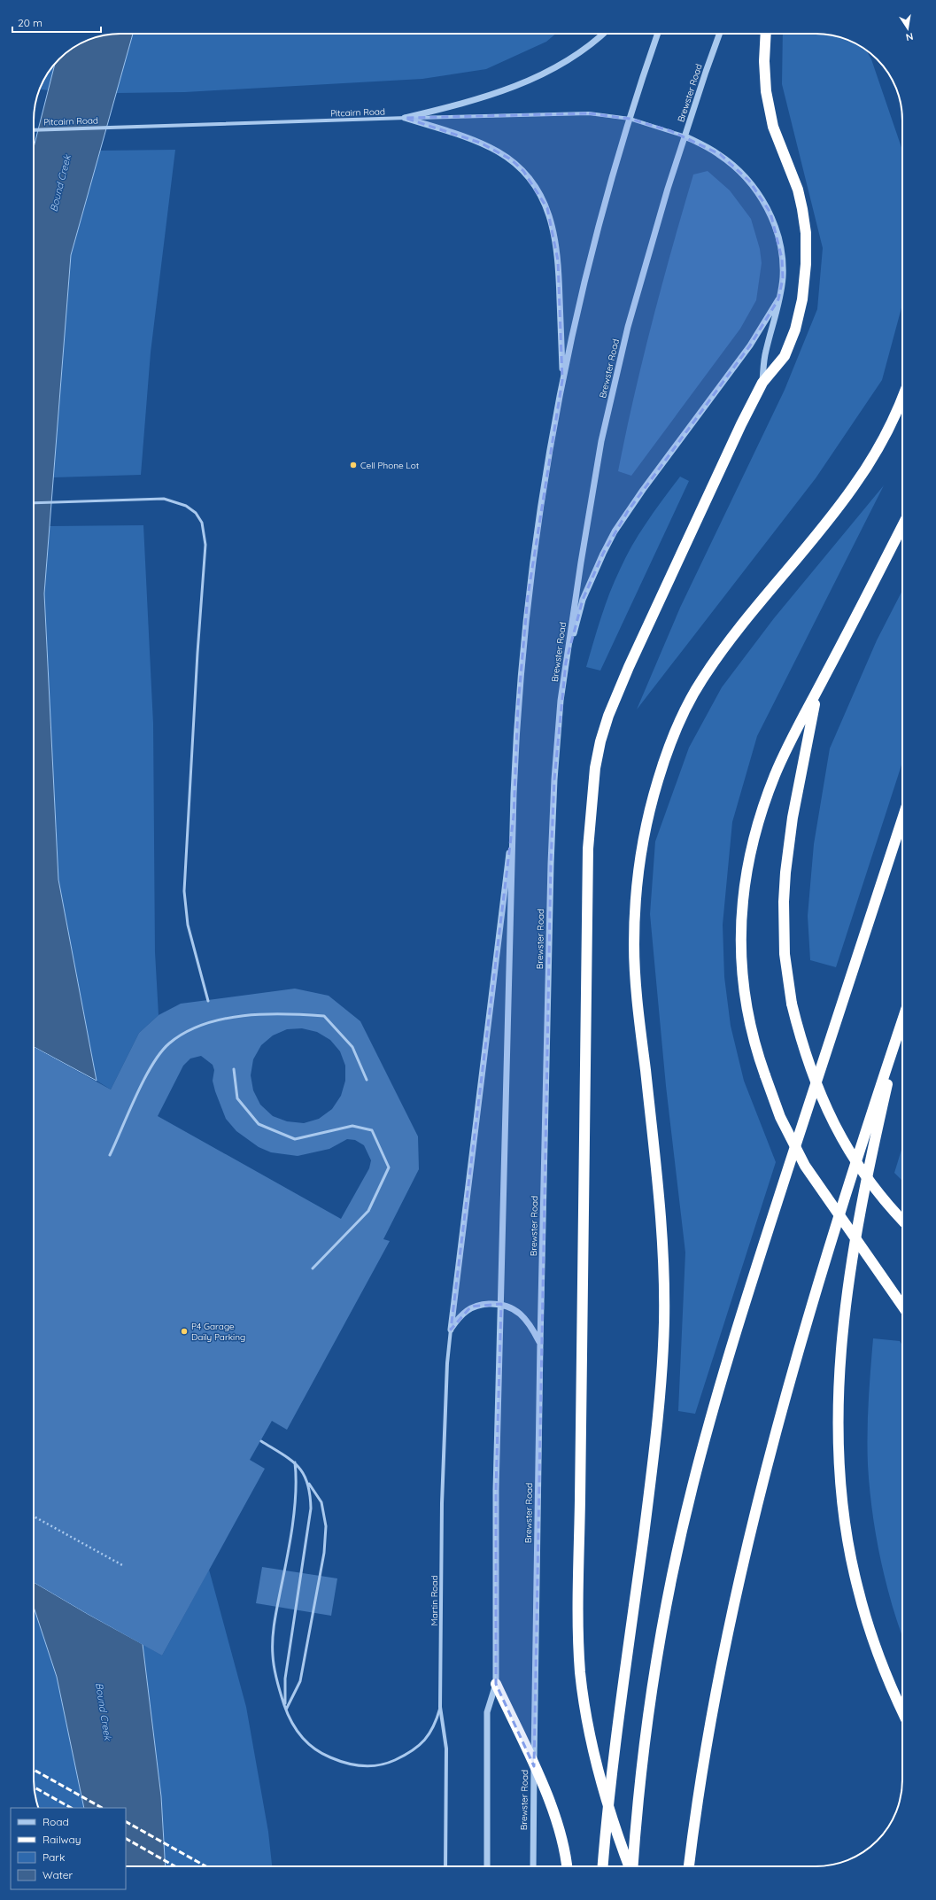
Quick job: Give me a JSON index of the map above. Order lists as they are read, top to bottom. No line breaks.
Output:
{"streets":{"street":["Brewster Road","Pitcairn Road","Martin Road"]},"crossings":[["Brewster Road","Pitcairn Road"]],"water":["Bound Creek"],"places":["Cell Phone Lot","P4 Garage Daily Parking"],"legend":["Road","Railway","Park","Water"],"scale_bar":"20 m","north":"bottom"}
